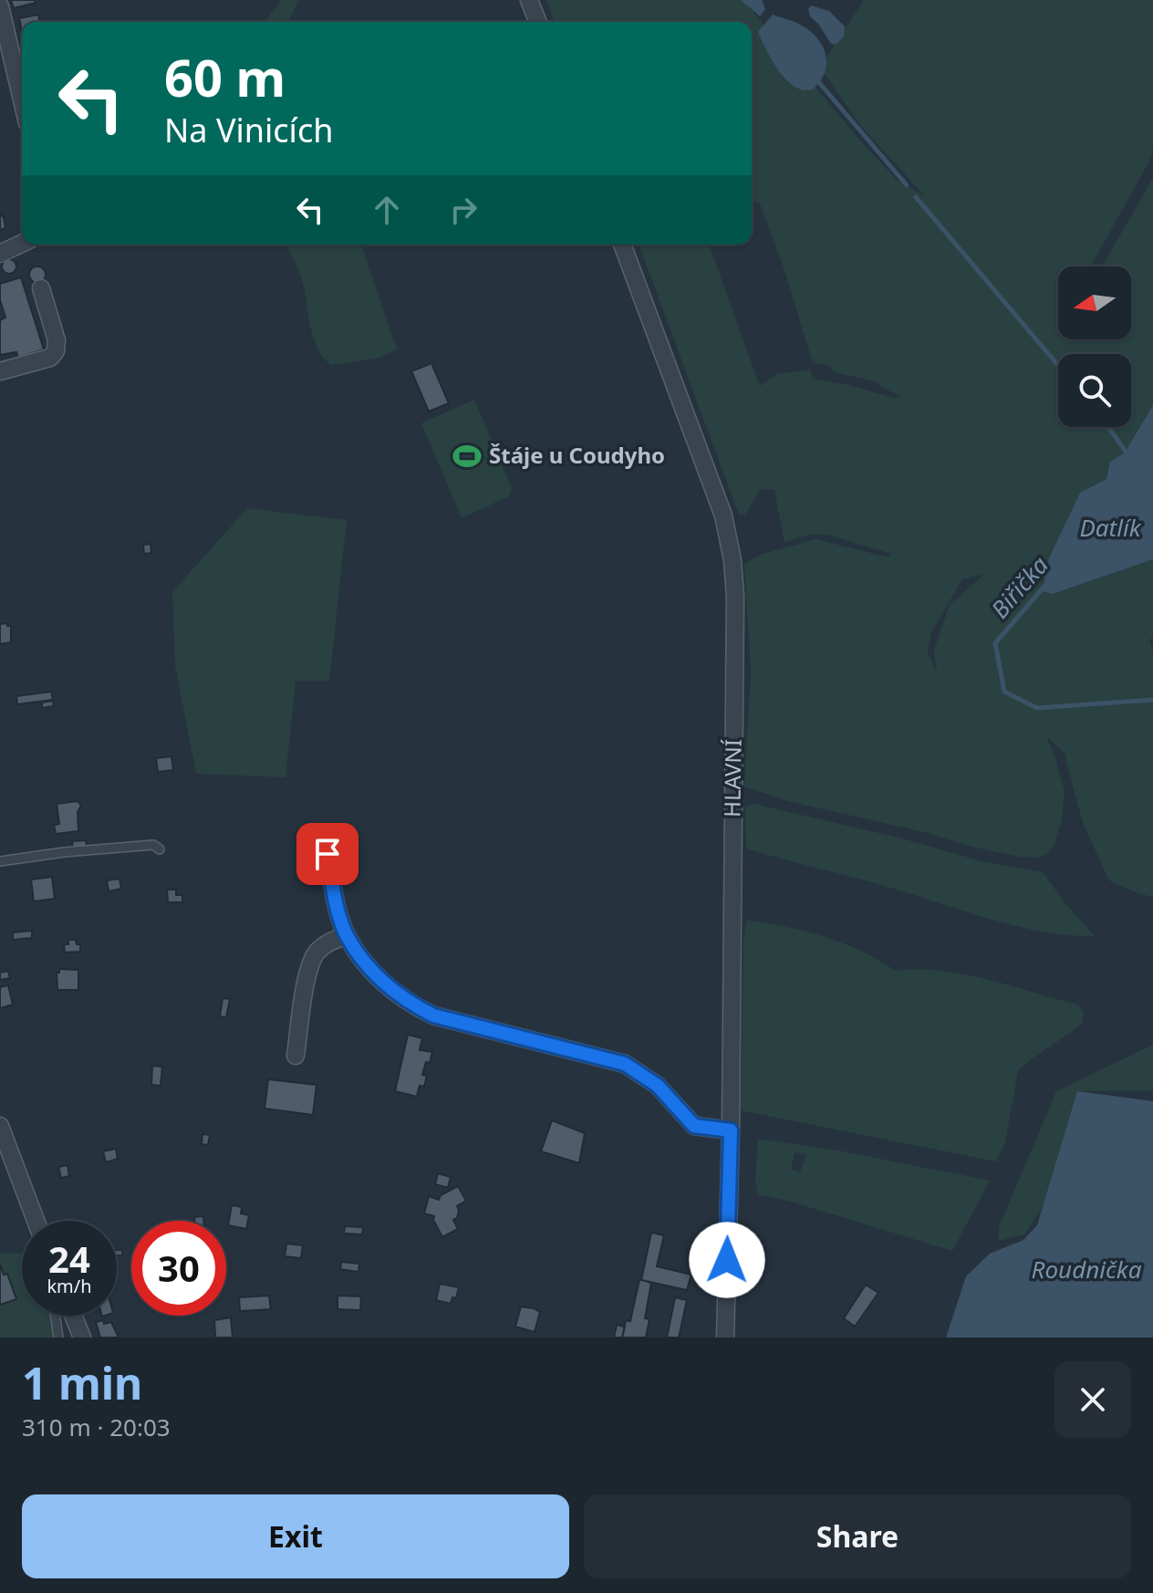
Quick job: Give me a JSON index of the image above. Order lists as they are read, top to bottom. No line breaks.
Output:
{"streets":{"street":["HLAVNÍ"]},"water":["Datlík","Biřička","Roudnička"],"places":{"sports":["Štáje u Coudyho"]},"north":"left","page":{"turn":["60 m","Na Vinicích"],"speed":"24 km/h","limit":"30","heading":["1 min","310 m · 20:03"],"buttons":["Exit","Share"]}}
